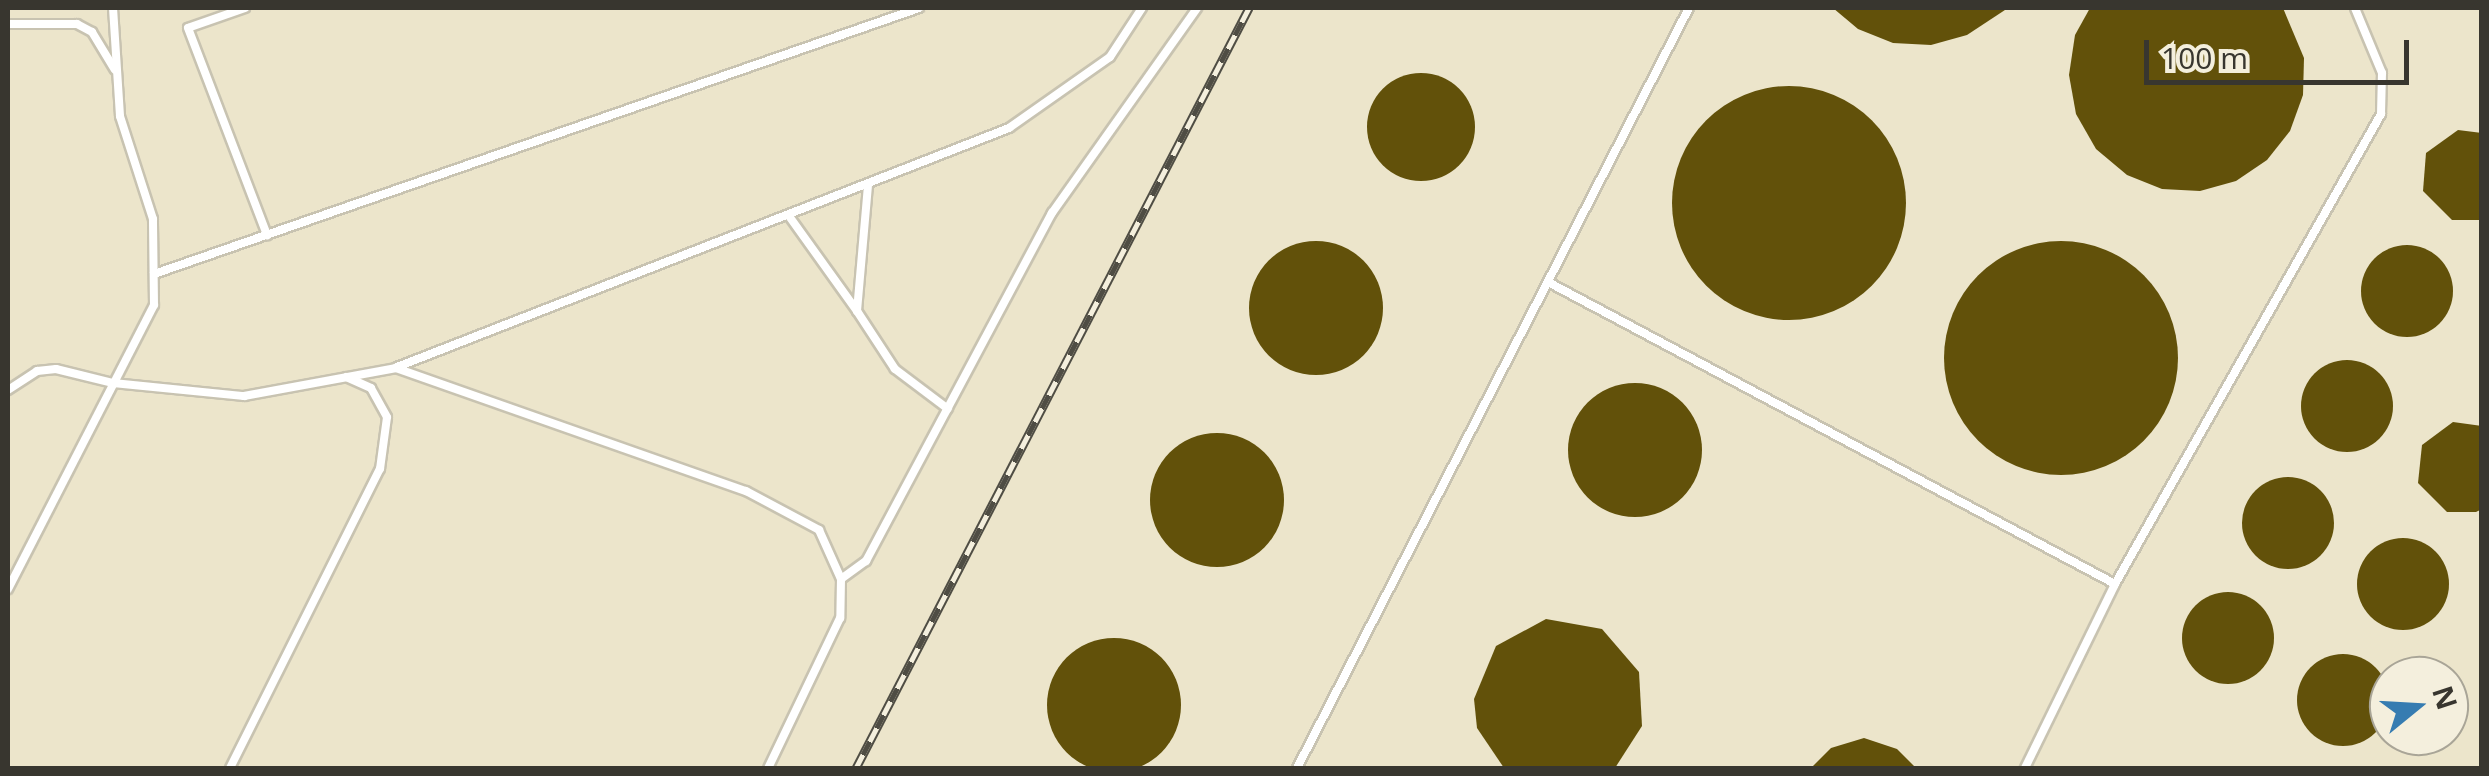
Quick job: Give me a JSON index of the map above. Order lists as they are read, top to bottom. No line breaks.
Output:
{"scale_bar":"100 m","north":"right"}
